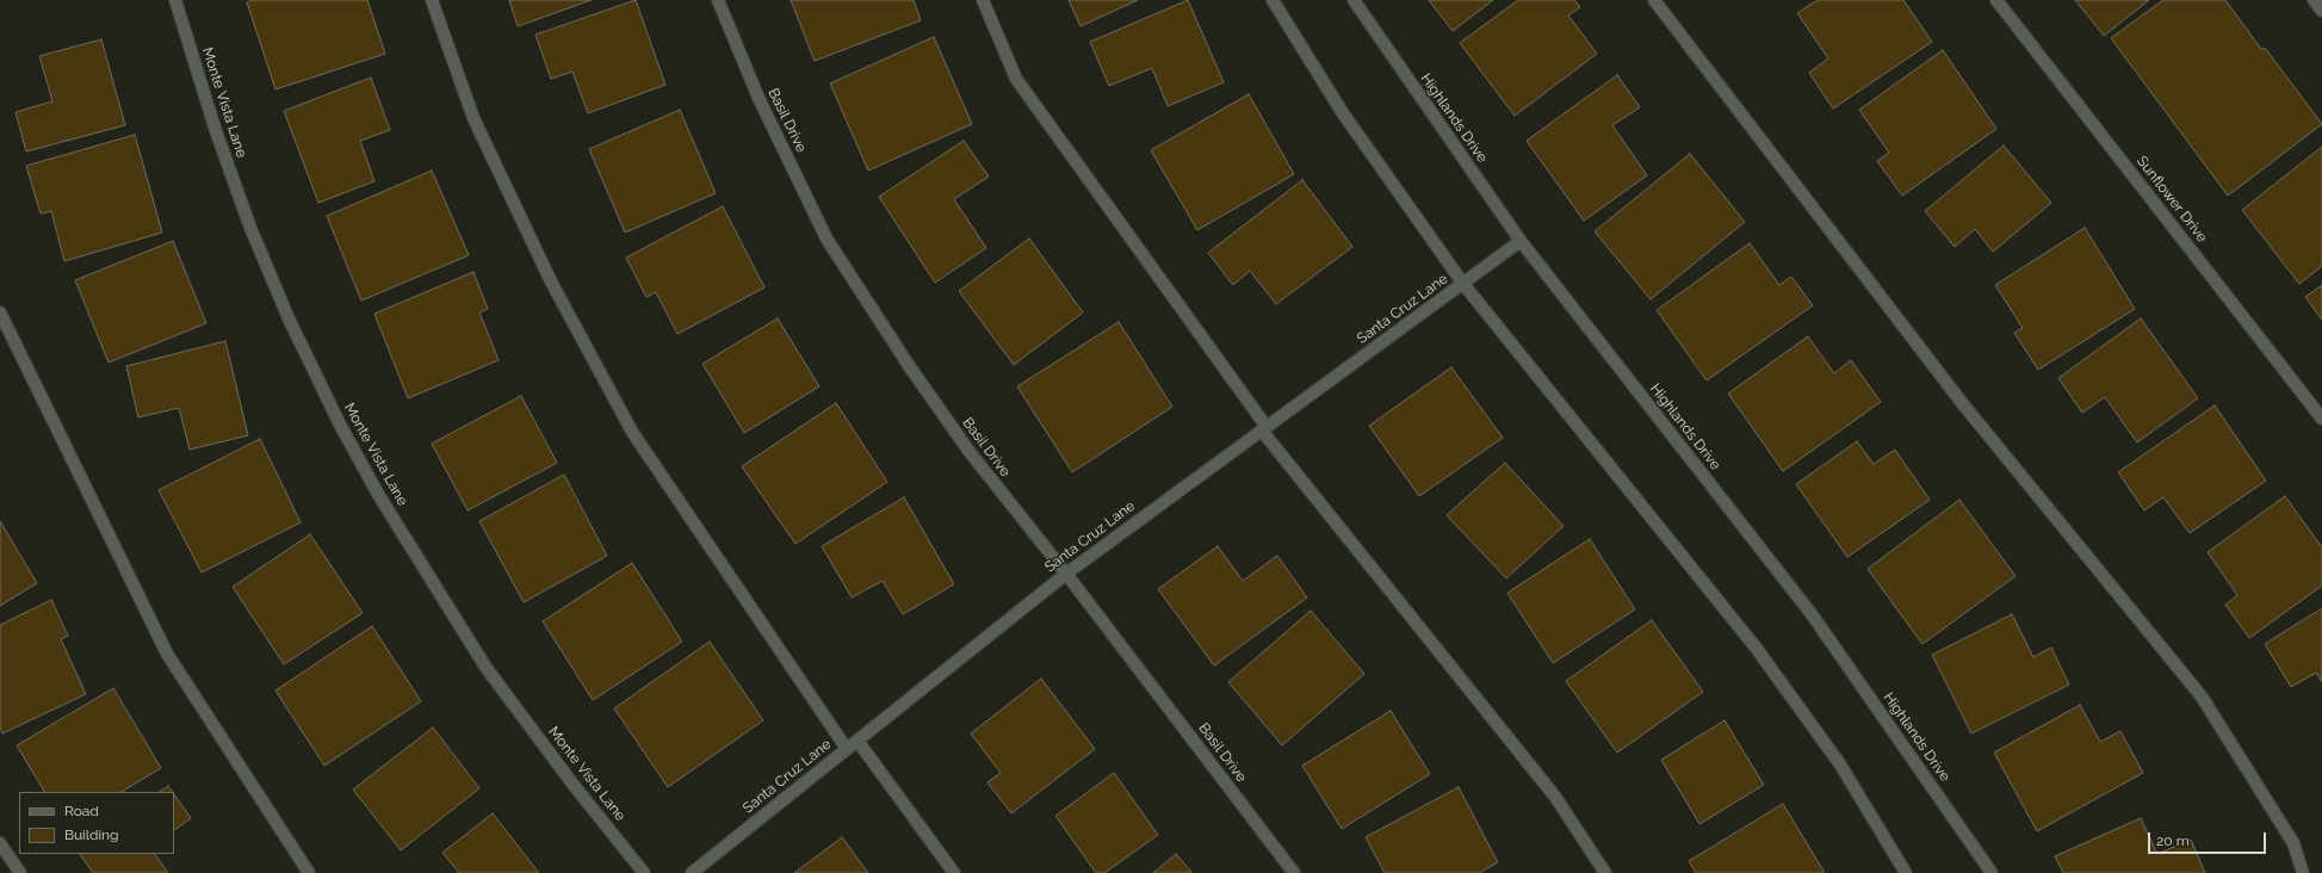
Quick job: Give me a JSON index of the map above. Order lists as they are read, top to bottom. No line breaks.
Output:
{"streets":{"street":["Monte Vista Lane","Highlands Drive","Basil Drive","Sunflower Drive","Santa Cruz Lane"]},"crossings":[["Highlands Drive","Santa Cruz Lane"],["Basil Drive","Santa Cruz Lane"]],"legend":["Road","Building"],"scale_bar":"20 m"}
